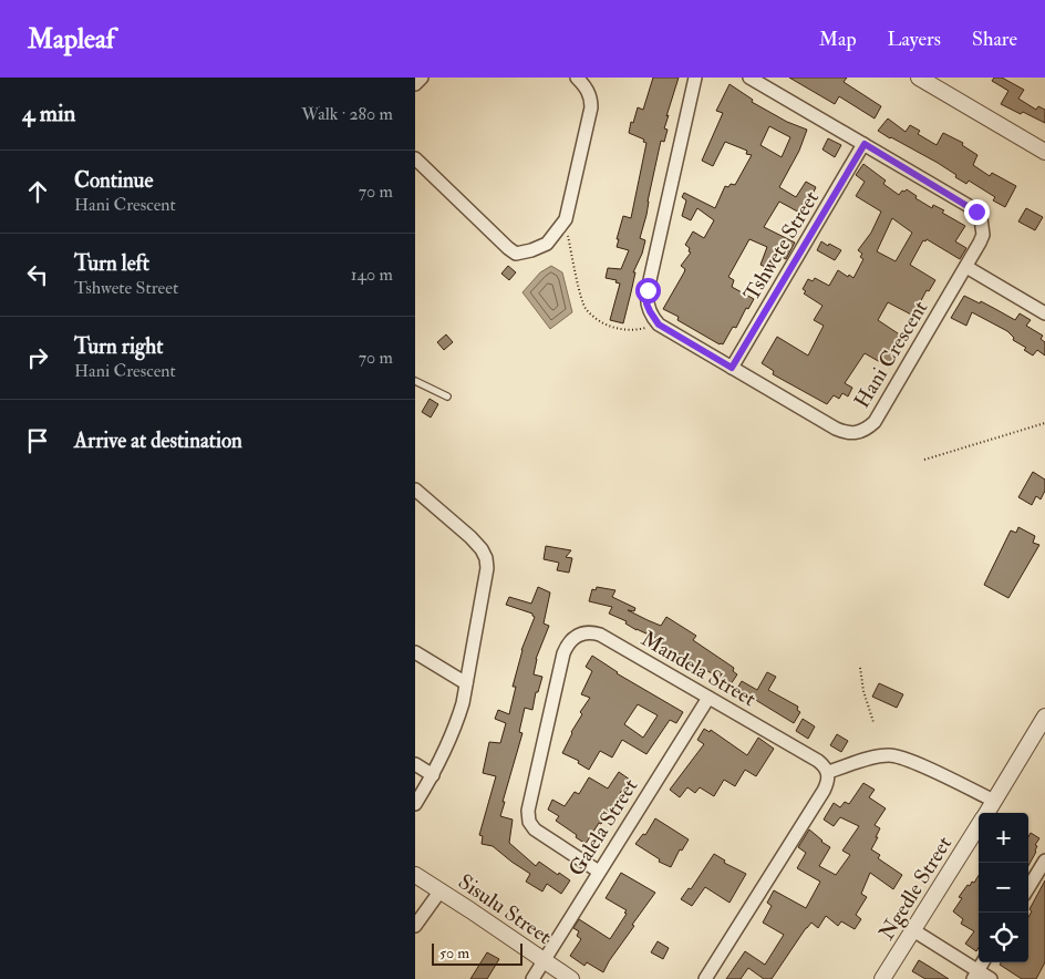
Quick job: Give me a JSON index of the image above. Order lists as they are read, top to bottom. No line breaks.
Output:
{"streets":{"street":["Tshwete Street","Hani Crescent","Mandela Street","Galela Street","Ngedle Street","Sisulu Street"]},"crossings":[["Tshwete Street","Hani Crescent"],["Mandela Street","Galela Street"],["Galela Street","Sisulu Street"]],"scale_bar":"50 m","page":{"header":"Mapleaf","nav":["Map","Layers","Share"],"heading":["4 min","Walk · 280 m"],"list":[["Continue","Hani Crescent","70 m"],["Turn left","Tshwete Street","140 m"],["Turn right","Hani Crescent","70 m"],"Arrive at destination"],"map_buttons":["+","−"],"scale":"50 m"}}
